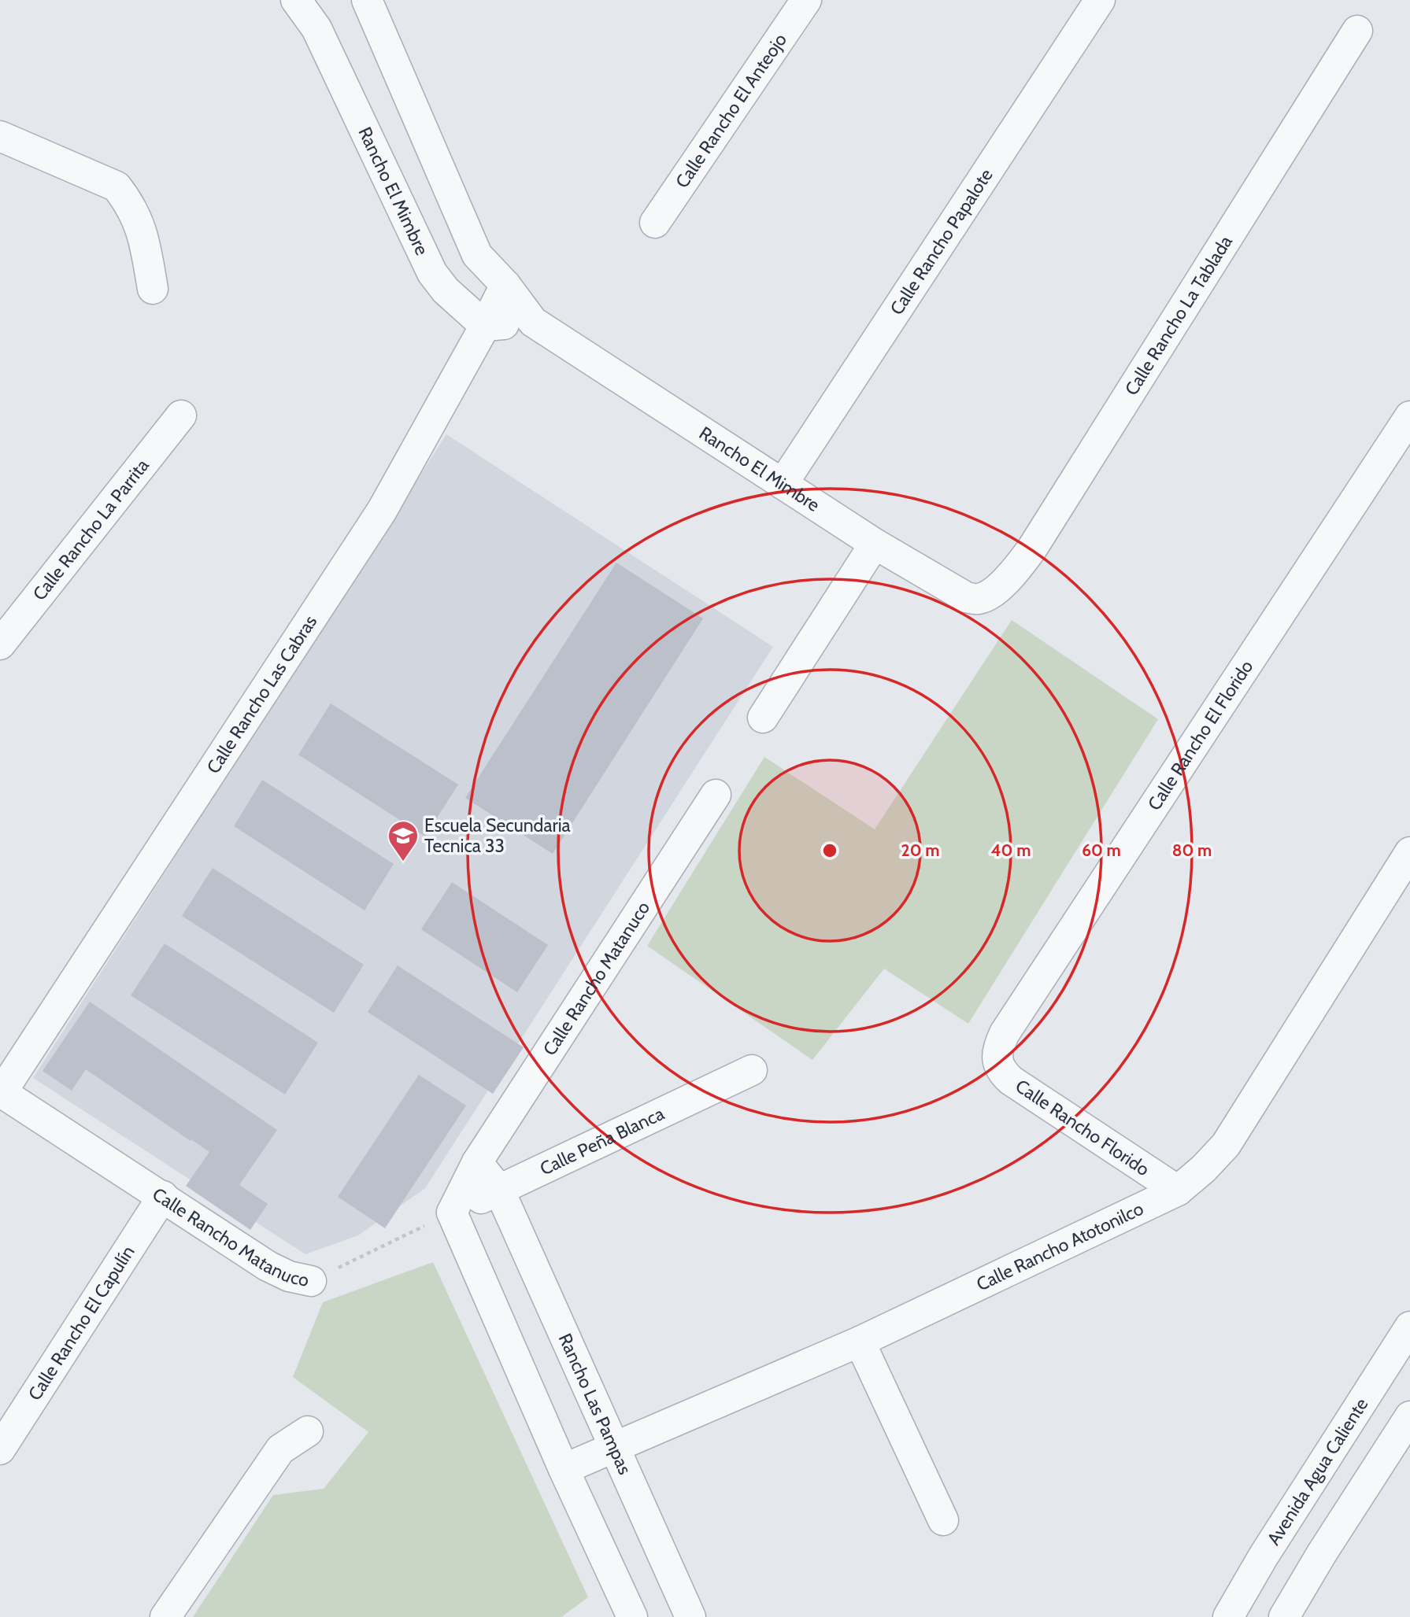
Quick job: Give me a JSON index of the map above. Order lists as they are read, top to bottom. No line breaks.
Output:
{"streets":{"street":["Calle Rancho El Anteojo","Rancho El Mimbre","Calle Rancho Papalote","Calle Rancho La Tablada","Calle Rancho La Parrita","Calle Rancho Las Cabras","Calle Rancho El Florido","Calle Rancho Matanuco","Calle Rancho Florido","Calle Peña Blanca","Calle Rancho Atotonilco","Calle Rancho El Capulín","Rancho Las Pampas","Avenida Agua Caliente"]},"crossings":[["Rancho El Mimbre","Calle Rancho Papalote"],["Rancho El Mimbre","Calle Rancho La Tablada"],["Rancho El Mimbre","Calle Rancho Las Cabras"],["Calle Rancho Las Cabras","Calle Rancho Matanuco"],["Calle Rancho El Florido","Calle Rancho Florido"],["Calle Rancho Matanuco","Calle Peña Blanca"],["Calle Rancho Matanuco","Calle Rancho El Capulín"],["Calle Rancho Florido","Calle Rancho Atotonilco"],["Calle Peña Blanca","Rancho Las Pampas"],["Calle Rancho Atotonilco","Rancho Las Pampas"]],"places":{"school or university":["Escuela Secundaria Tecnica 33"]},"rings":["20 m","40 m","60 m","80 m"]}
